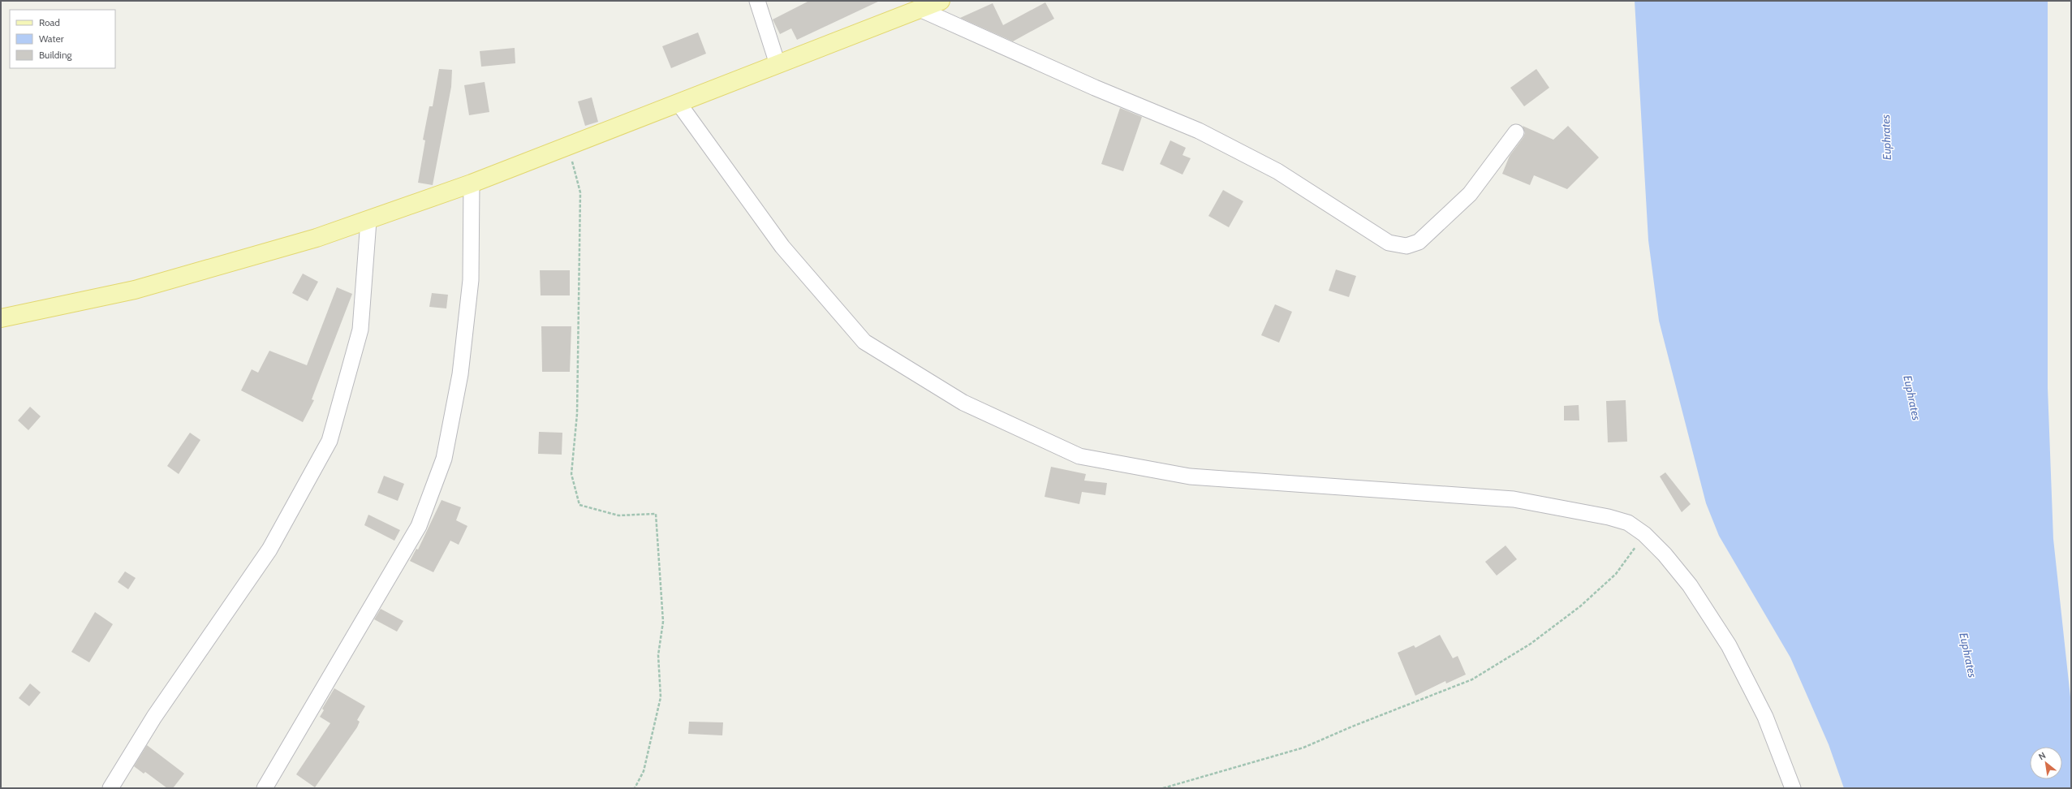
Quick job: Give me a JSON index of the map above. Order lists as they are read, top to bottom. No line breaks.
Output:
{"water":["Euphrates"],"legend":["Road","Water","Building"],"north":"top left"}
